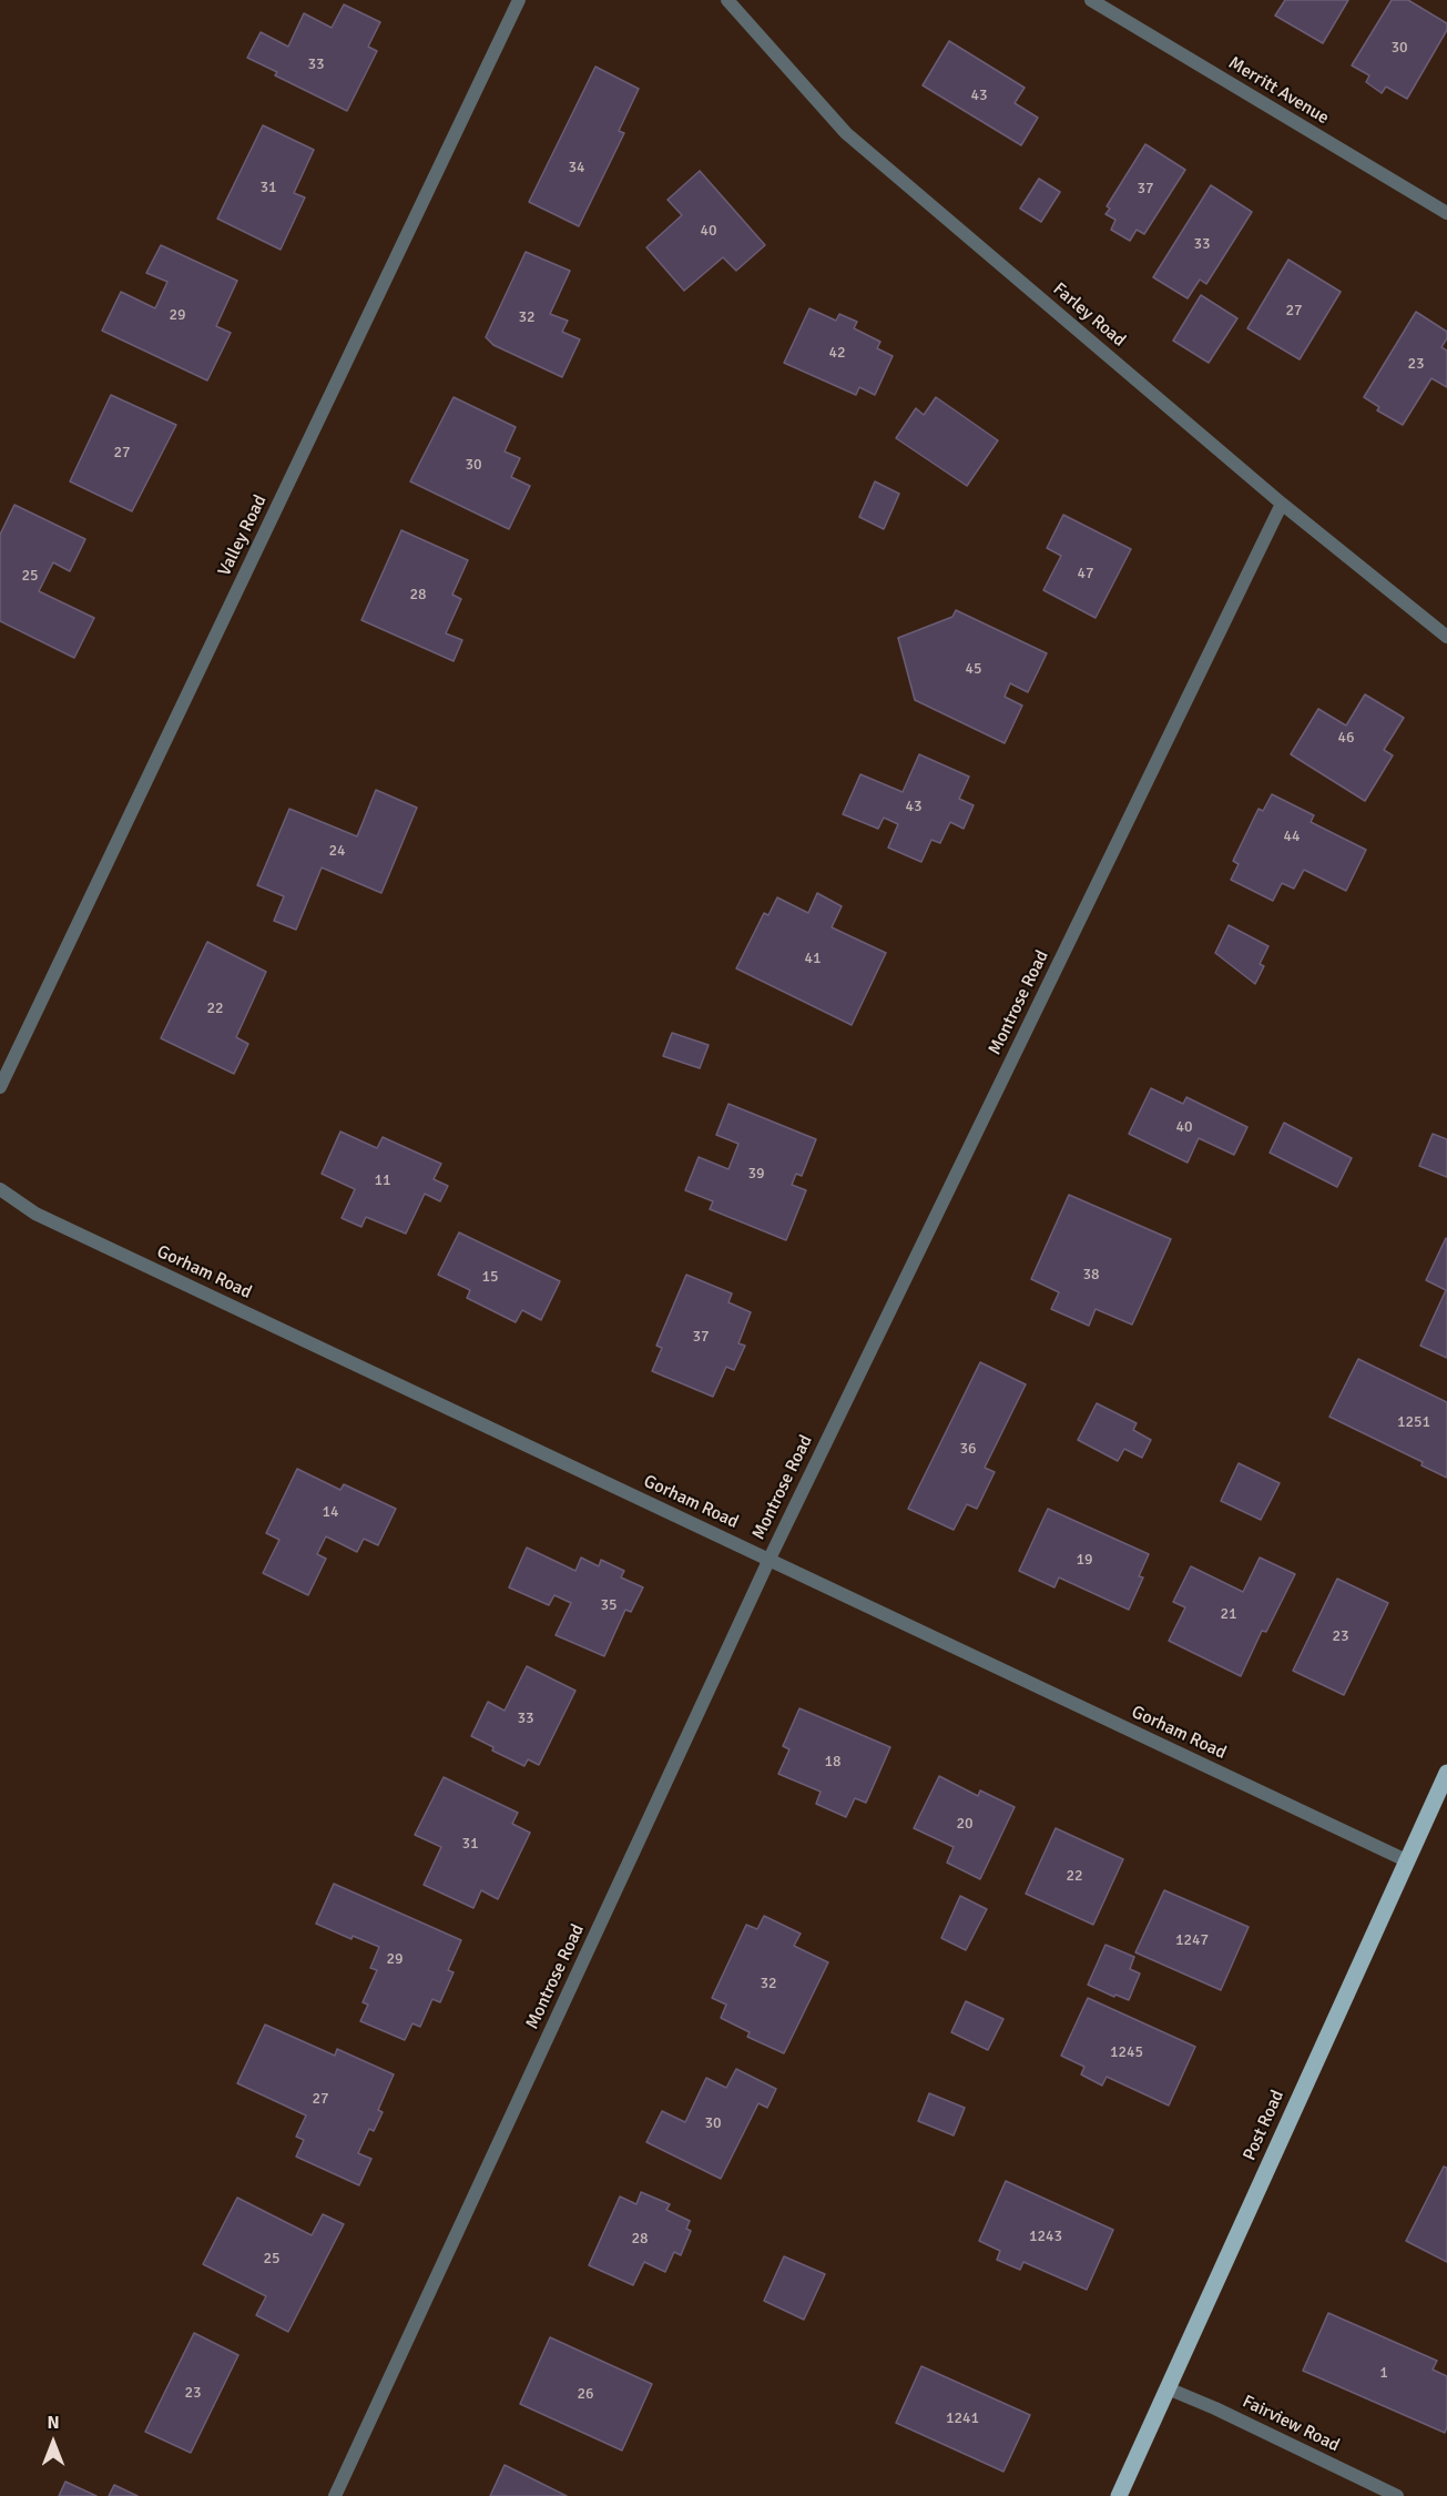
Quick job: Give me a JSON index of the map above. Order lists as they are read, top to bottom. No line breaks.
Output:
{"streets":{"main road":["Post Road"],"street":["Merritt Avenue","Farley Road","Valley Road","Montrose Road","Gorham Road","Fairview Road"]},"crossings":[["Farley Road","Montrose Road"],["Montrose Road","Gorham Road"],["Gorham Road","Post Road"],["Post Road","Fairview Road"]],"house_numbers":["30","33","43","34","31","37","40","33","27","29","32","42","23","27","30","47","25","28","45","46","43","44","24","41","22","40","39","11","38","15","37","1251","36","14","19","35","21","23","33","18","20","31","22","1247","29","32","1245","27","30","1243","28","25","1","23","26","1241"],"north":"top"}
